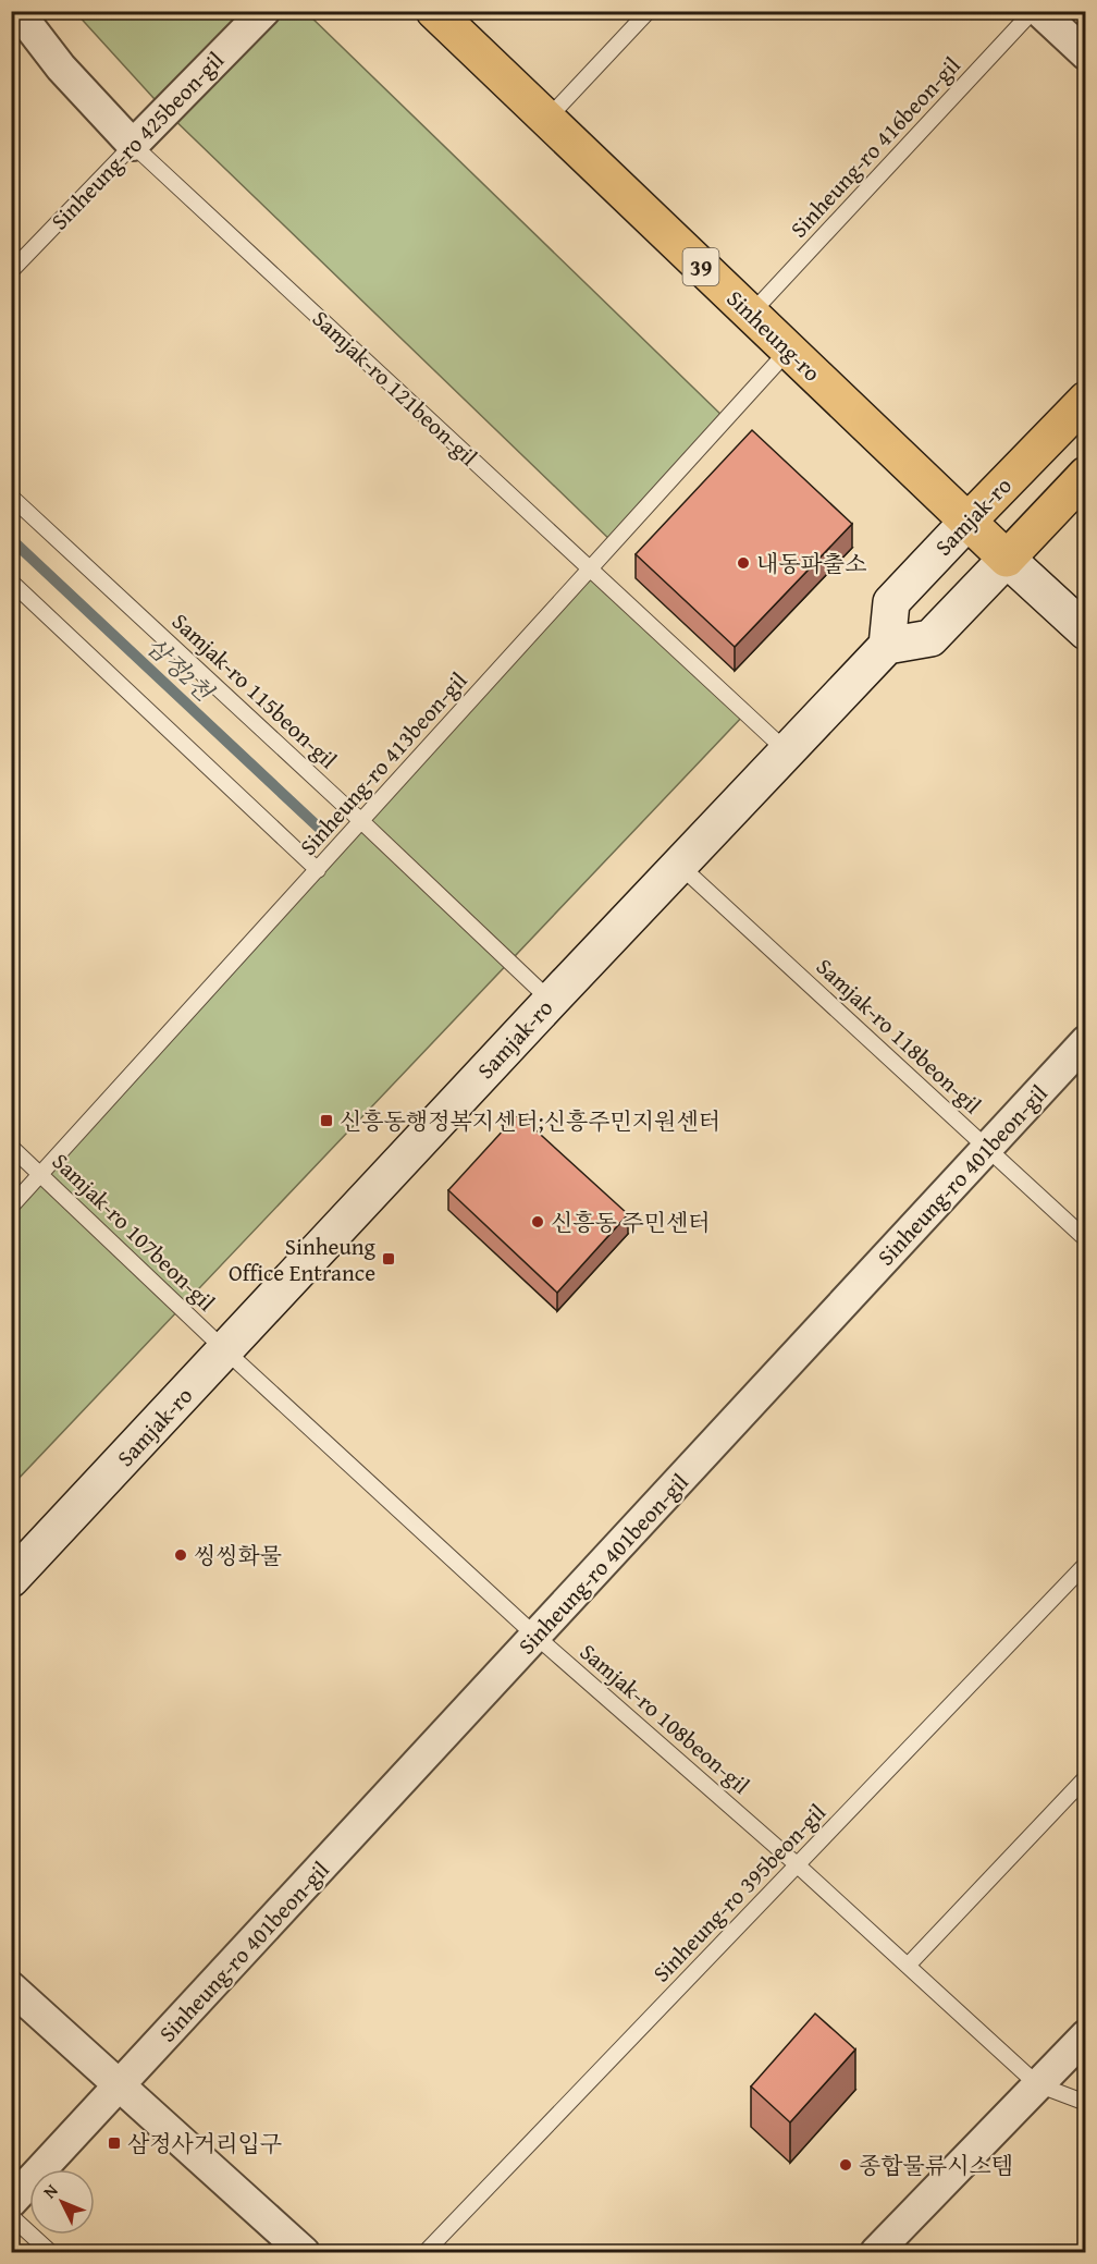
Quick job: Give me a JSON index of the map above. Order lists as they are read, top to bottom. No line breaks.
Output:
{"streets":{"main road":["39","Sinheung-ro","Samjak-ro"],"street":["Sinheung-ro 425beon-gil","Samjak-ro 121beon-gil","Sinheung-ro 401beon-gil"],"lane":["Sinheung-ro 416beon-gil","Samjak-ro 115beon-gil","Sinheung-ro 413beon-gil","Samjak-ro 118beon-gil","Samjak-ro 107beon-gil","Samjak-ro 108beon-gil","Sinheung-ro 395beon-gil"]},"crossings":[["Sinheung-ro 425beon-gil","Samjak-ro 121beon-gil"],["Sinheung-ro 416beon-gil","Sinheung-ro"],["Sinheung-ro","Samjak-ro"],["Sinheung-ro","Sinheung-ro 413beon-gil"],["Samjak-ro 121beon-gil","Samjak-ro"],["Samjak-ro 121beon-gil","Sinheung-ro 413beon-gil"],["Samjak-ro","Samjak-ro 115beon-gil"],["Samjak-ro","Samjak-ro 118beon-gil"],["Samjak-ro","Samjak-ro 107beon-gil"],["Samjak-ro","Samjak-ro 108beon-gil"],["Samjak-ro 115beon-gil","Sinheung-ro 413beon-gil"],["Sinheung-ro 413beon-gil","Samjak-ro 107beon-gil"],["Samjak-ro 118beon-gil","Sinheung-ro 401beon-gil"],["Sinheung-ro 401beon-gil","Samjak-ro 108beon-gil"],["Samjak-ro 107beon-gil","Samjak-ro 108beon-gil"],["Samjak-ro 108beon-gil","Sinheung-ro 395beon-gil"]],"water":["삼정2천"],"places":{"other":["내동파출소","신흥동 주민센터","씽씽화물","종합물류시스템"],"transit":["신흥동행정복지센터;신흥주민지원센터","Sinheung Office Entrance","삼정사거리입구"]},"north":"top left"}
